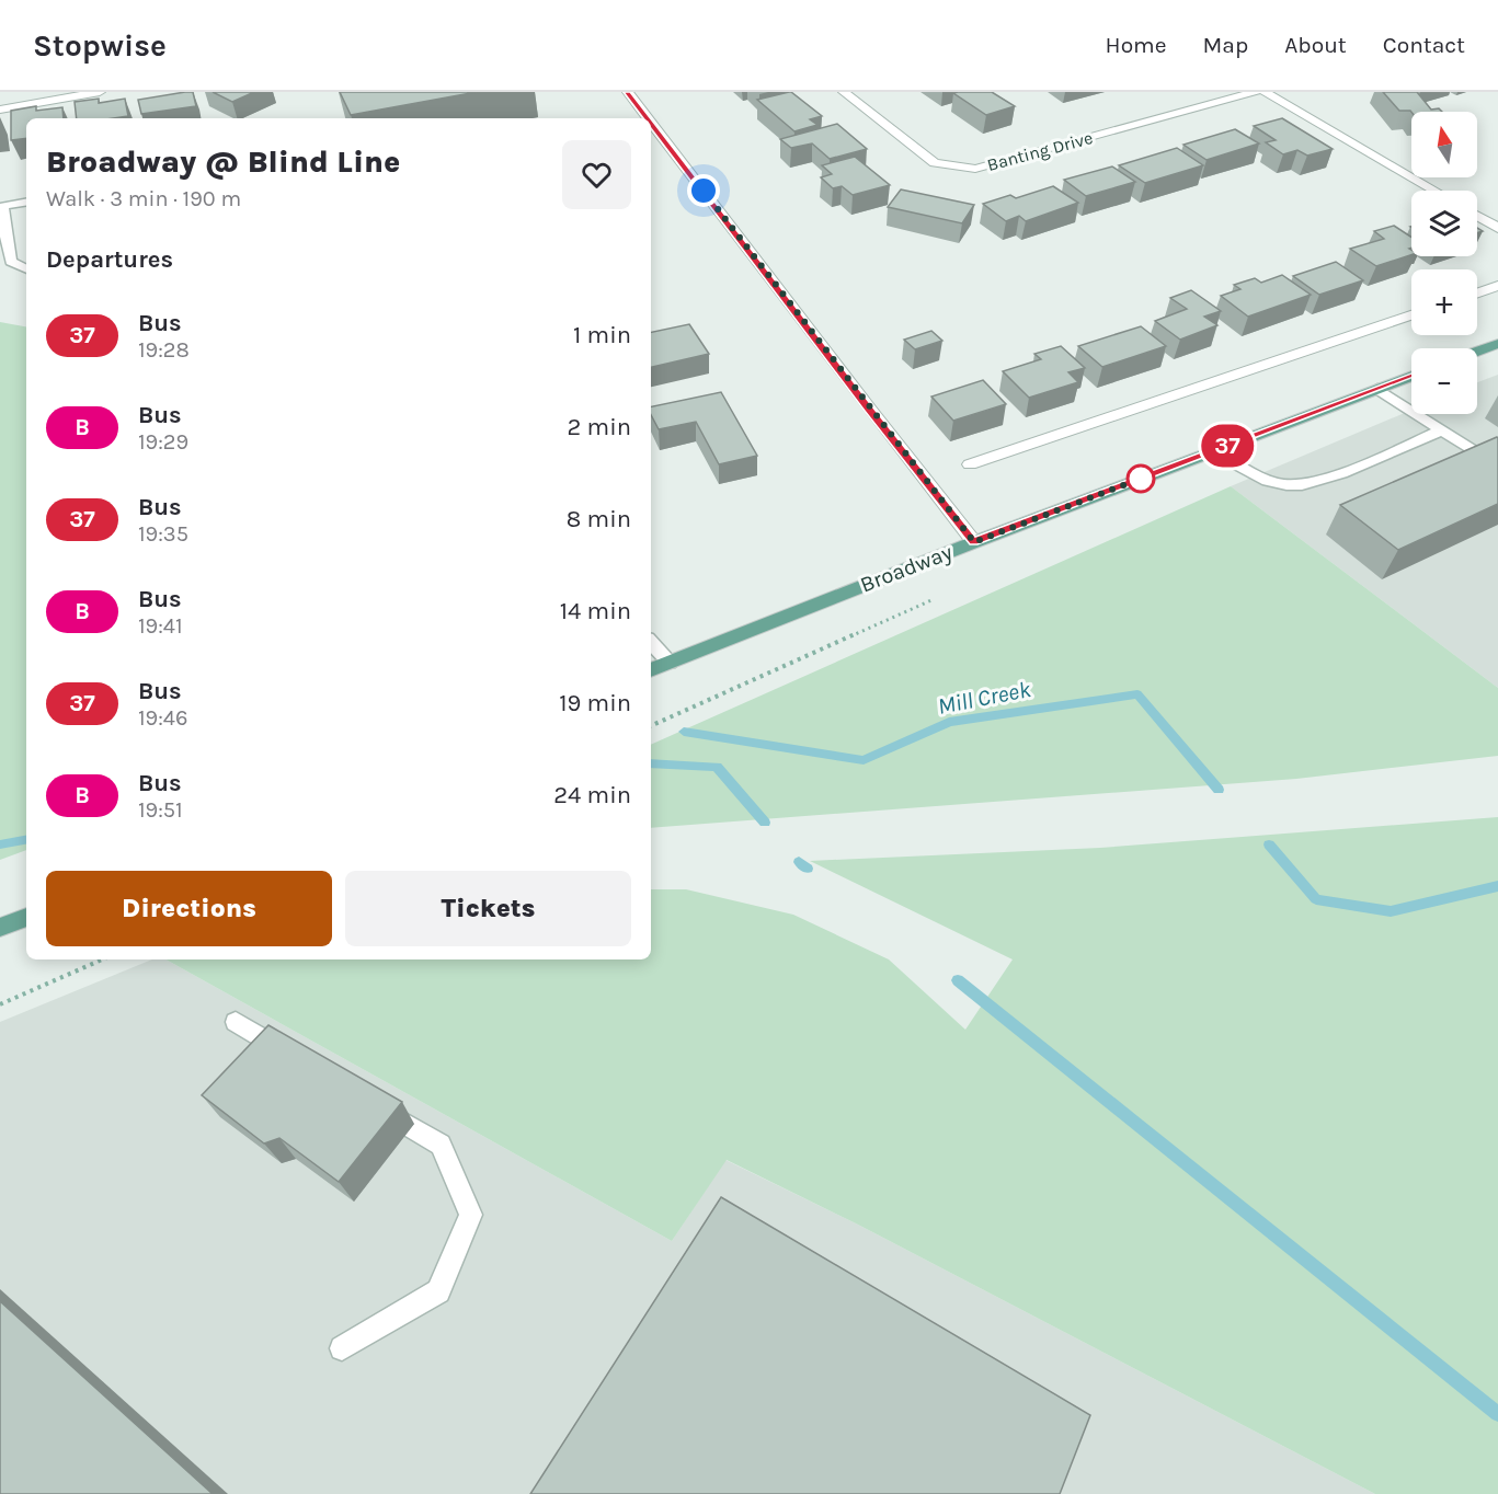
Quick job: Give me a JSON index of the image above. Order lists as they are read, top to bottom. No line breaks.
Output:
{"streets":{"main road":["Broadway"],"street":["Banting Drive"]},"water":["Mill Creek"],"lines":["bus line 37"],"north":"top","page":{"header":"Stopwise","nav":["Home","Map","About","Contact"],"on_map":"37","map_buttons":["+","−"],"heading":[["Broadway @ Blind Line","Walk · 3 min · 190 m"],"Departures"],"list":[{"mark":"37","name":"Bus","note":"19:28","value":"1 min"},{"mark":"B","name":"Bus","note":"19:29","value":"2 min"},{"mark":"37","name":"Bus","note":"19:35","value":"8 min"},{"mark":"B","name":"Bus","note":"19:41","value":"14 min"},{"mark":"37","name":"Bus","note":"19:46","value":"19 min"},{"mark":"B","name":"Bus","note":"19:51","value":"24 min"}],"buttons":["Directions","Tickets"]}}
